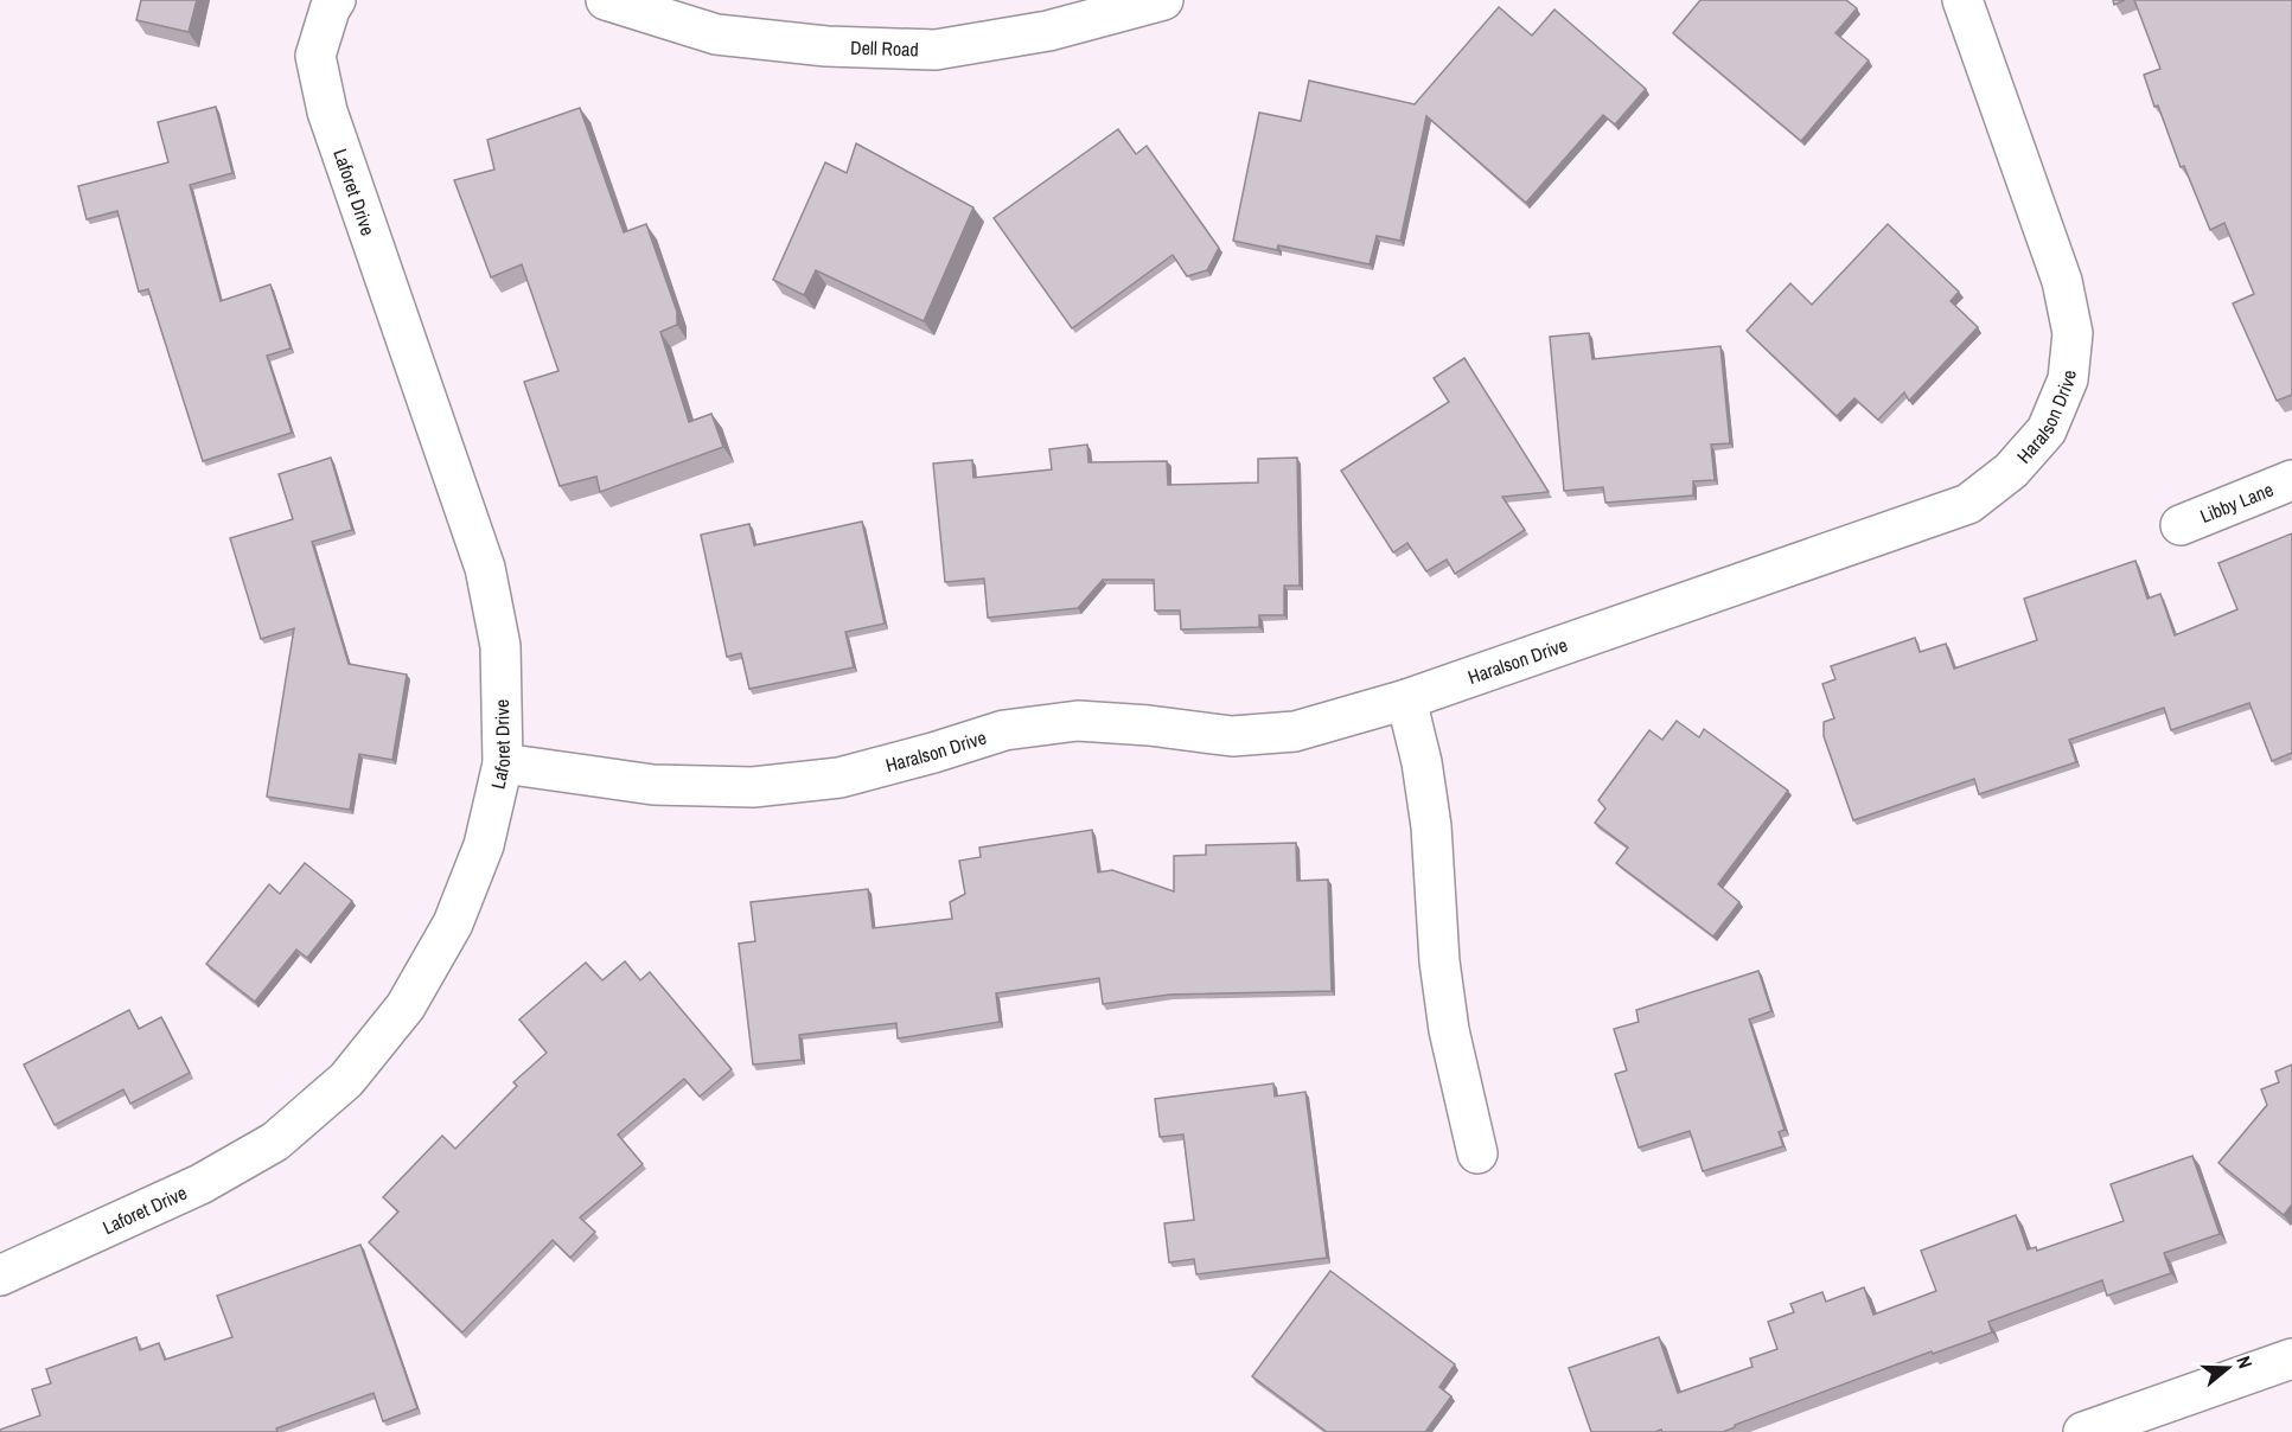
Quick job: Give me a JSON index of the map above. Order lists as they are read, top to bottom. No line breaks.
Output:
{"streets":{"street":["Dell Road","Laforet Drive","Haralson Drive","Libby Lane"]},"crossings":[["Laforet Drive","Haralson Drive"]],"north":"right"}
